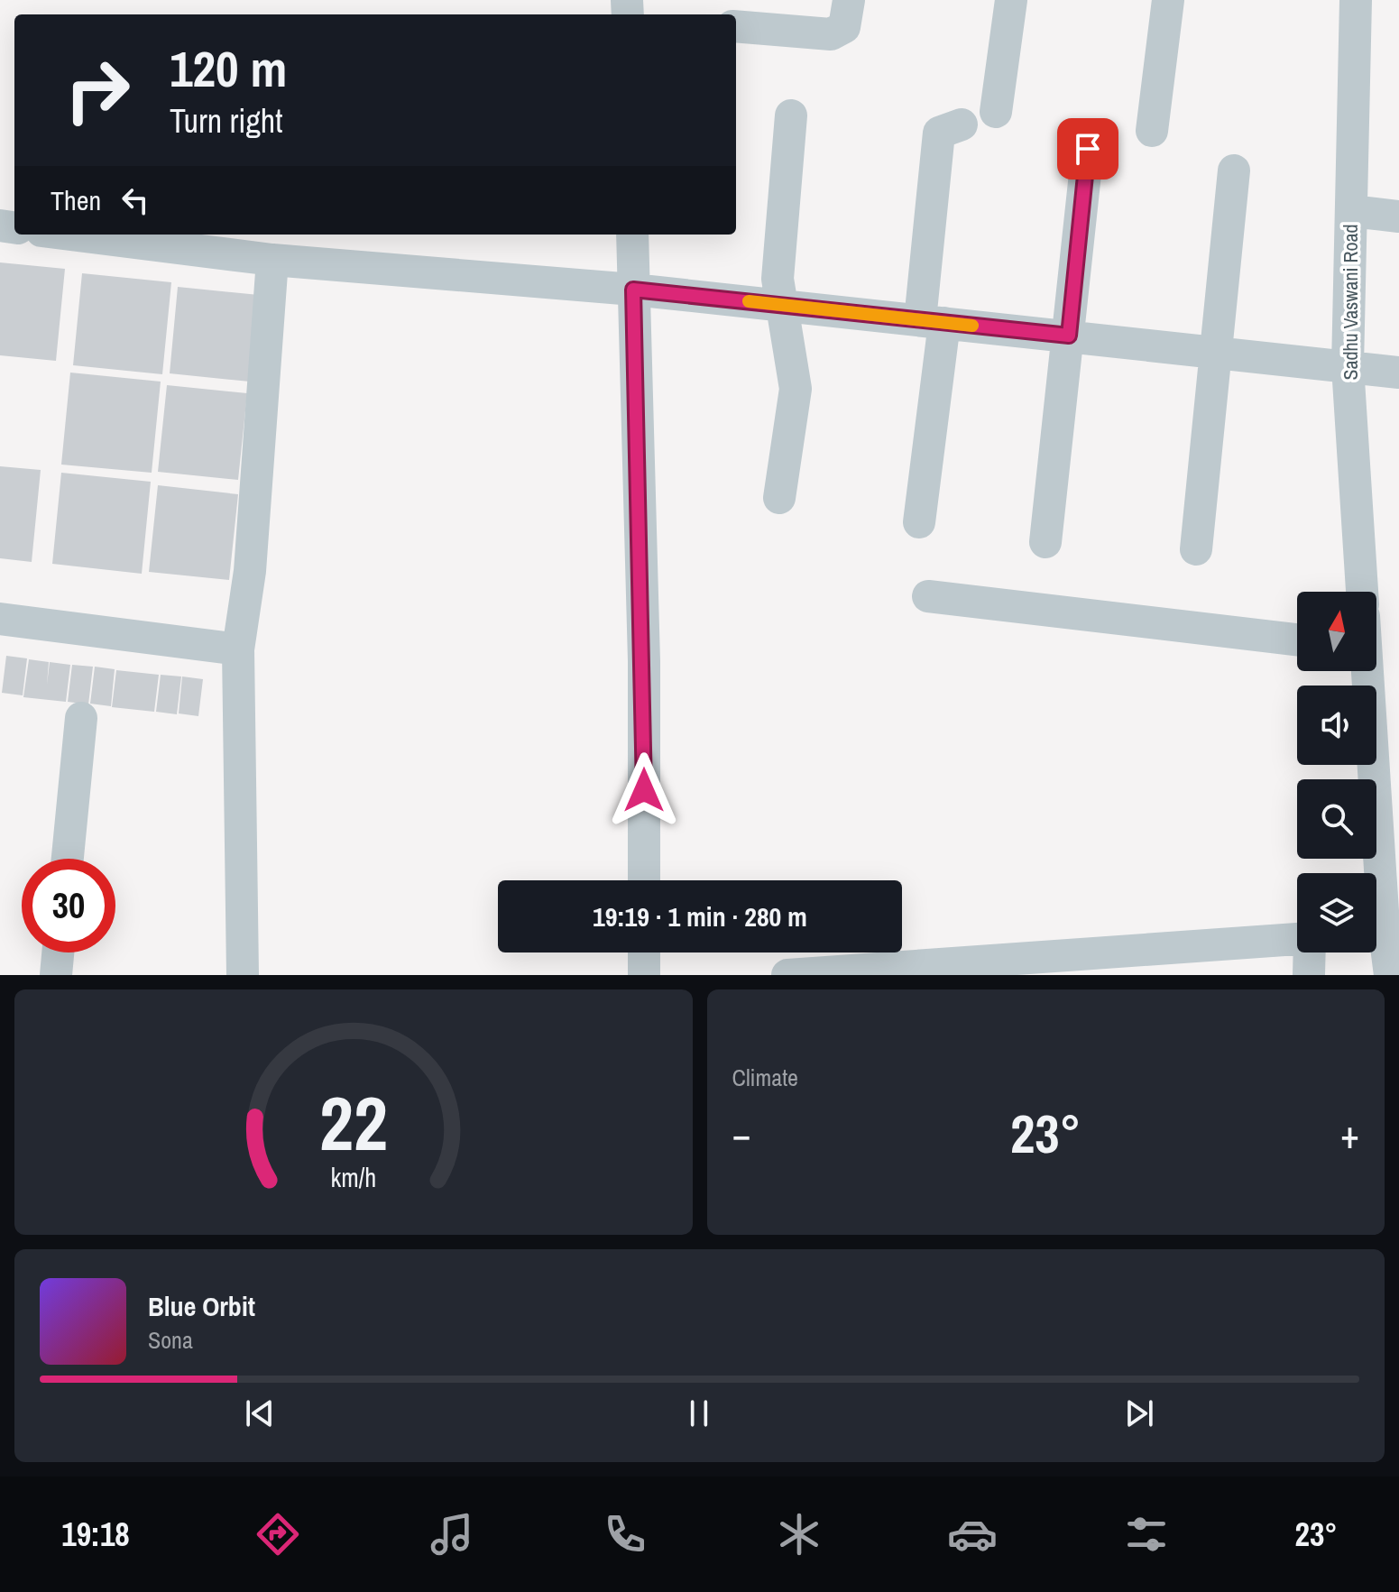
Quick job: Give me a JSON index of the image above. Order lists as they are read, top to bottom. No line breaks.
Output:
{"streets":{"street":["Sadhu Vaswani Road"]},"north":"top","page":{"turn":["120 m","Turn right"],"then":"Then","limit":"30","trip":"19:19 · 1 min · 280 m","tile":"Climate","heat":["−","23°","+"],"song":["Blue Orbit","Sona"],"tabs":["19:18","23°"],"gauge":["22","km/h"]}}
